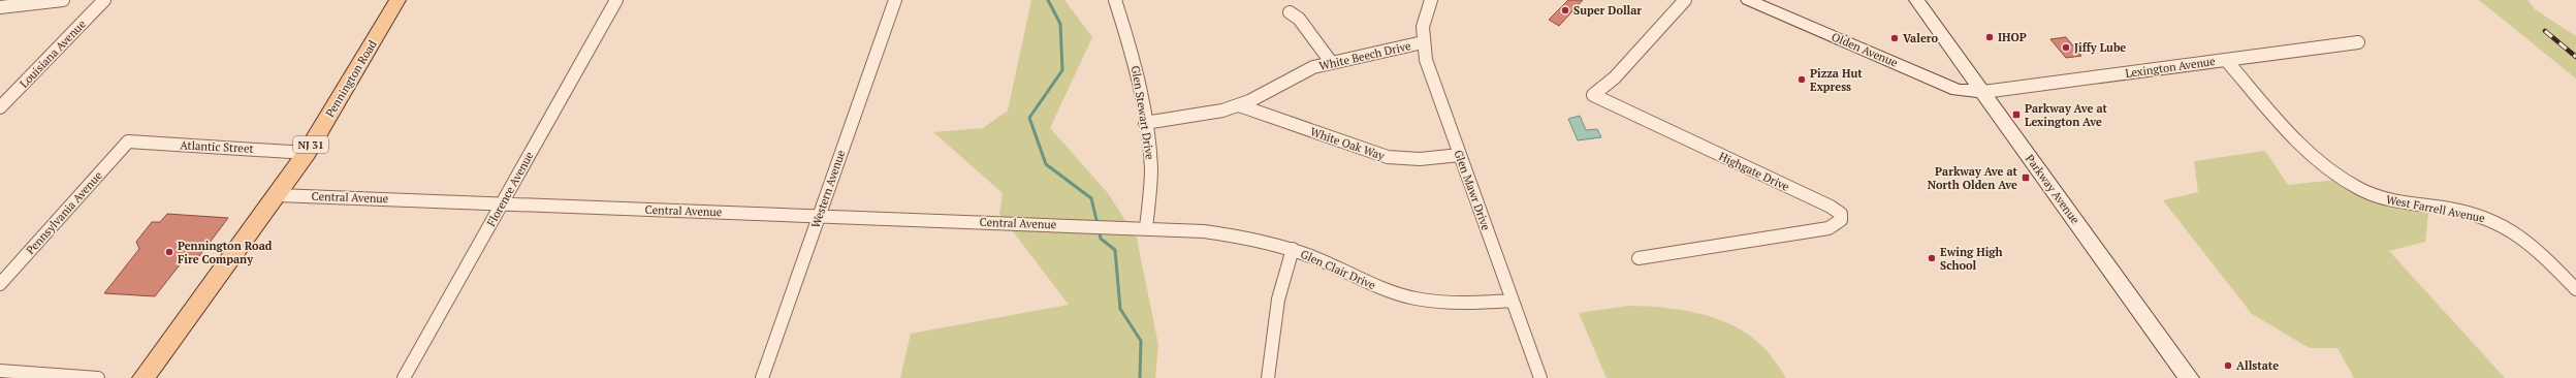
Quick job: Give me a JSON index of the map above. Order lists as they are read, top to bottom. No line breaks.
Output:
{"streets":{"main road":["Olden Avenue","Pennington Road","NJ 31","Parkway Avenue"],"street":["Louisiana Avenue","White Beech Drive","Lexington Avenue","Glen Stewart Drive","White Oak Way","Atlantic Street","Highgate Drive","Florence Avenue","Western Avenue","Glen Mawr Drive","Central Avenue","West Farrell Avenue","Pennsylvania Avenue","Glen Clair Drive"]},"crossings":[["Olden Avenue","Lexington Avenue"],["Olden Avenue","Parkway Avenue"],["White Beech Drive","Glen Stewart Drive"],["White Beech Drive","White Oak Way"],["White Beech Drive","Glen Mawr Drive"],["Lexington Avenue","Parkway Avenue"],["Lexington Avenue","West Farrell Avenue"],["Pennington Road","Atlantic Street"],["Pennington Road","Central Avenue"],["Glen Stewart Drive","Glen Clair Drive"],["White Oak Way","Glen Mawr Drive"],["Atlantic Street","Pennsylvania Avenue"],["Florence Avenue","Central Avenue"],["Western Avenue","Central Avenue"],["Glen Mawr Drive","Glen Clair Drive"],["Central Avenue","Glen Clair Drive"]],"places":{"other":["Super Dollar","IHOP","Valero","Jiffy Lube","Pizza Hut Express","Pennington Road Fire Company","Ewing High School","Allstate"],"transit":["Parkway Ave at Lexington Ave","Parkway Ave at North Olden Ave"]}}
